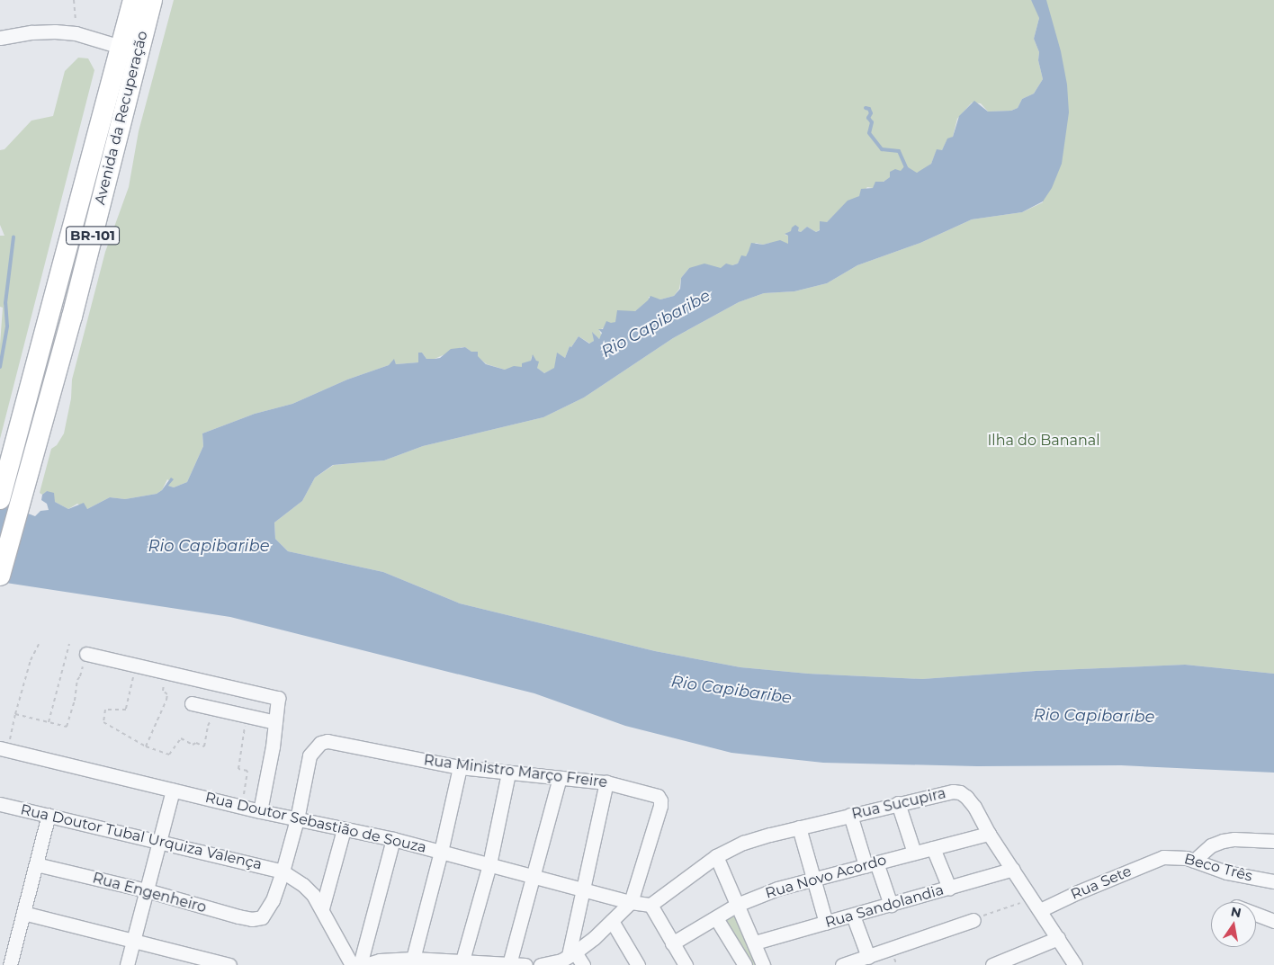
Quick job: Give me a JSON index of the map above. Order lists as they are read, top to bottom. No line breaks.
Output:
{"streets":{"highway":["Avenida da Recuperação","BR-101"],"street":["Rua Ministro Março Freire","Rua Sucupira","Rua Doutor Sebastião de Souza","Rua Doutor Tubal Urquiza Valença","Beco Três","Rua Novo Acordo","Rua Sete","Rua Engenheiro","Rua Sandolandia"]},"crossings":[["Rua Ministro Março Freire","Rua Doutor Sebastião de Souza"],["Rua Sucupira","Rua Doutor Sebastião de Souza"],["Rua Sucupira","Rua Novo Acordo"],["Rua Sucupira","Rua Sete"],["Rua Sucupira","Rua Sandolandia"],["Rua Doutor Tubal Urquiza Valença","Rua Engenheiro"],["Beco Três","Rua Sete"]],"water":["Rio Capibaribe"],"parks":["Ilha do Bananal"],"north":"top"}
